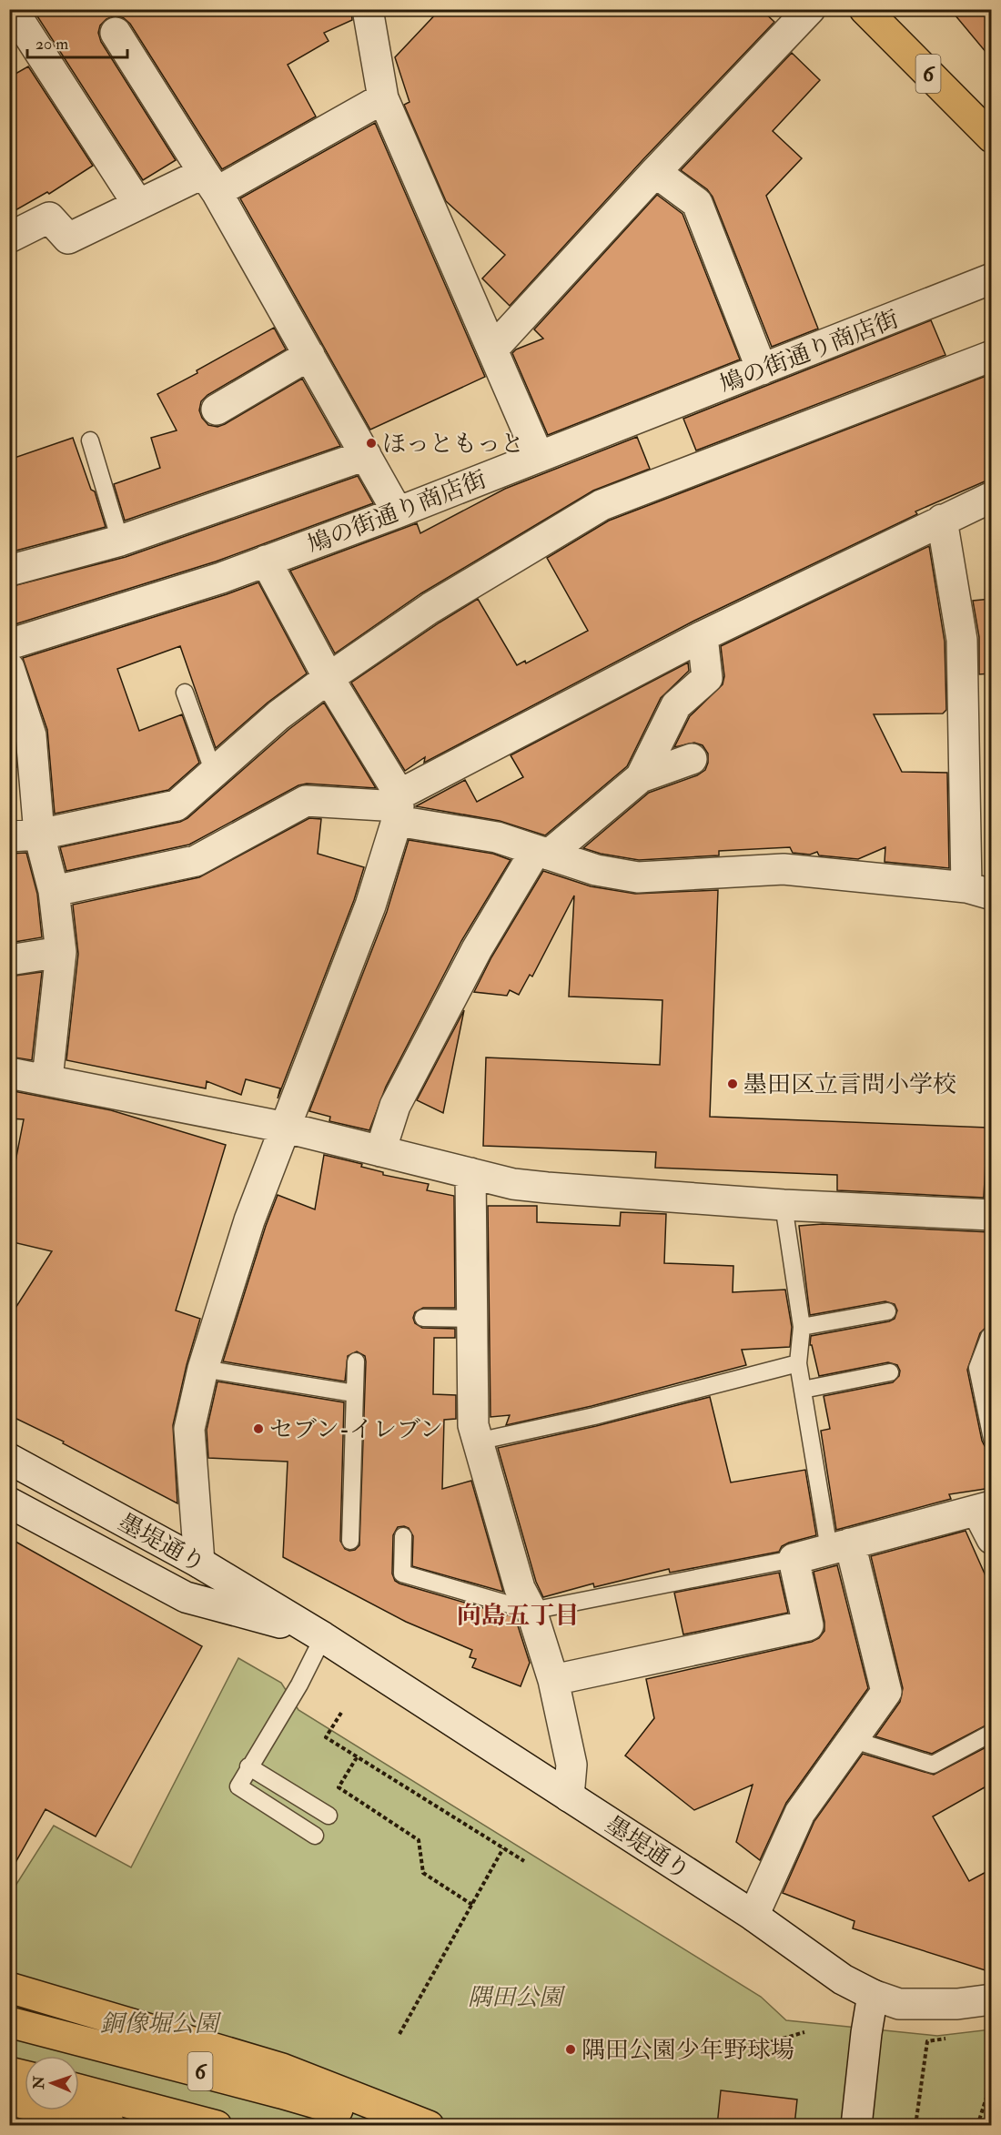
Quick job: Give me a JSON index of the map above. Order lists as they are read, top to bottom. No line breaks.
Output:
{"streets":{"highway":["6"],"street":["鳩の街通り商店街","墨堤通り"]},"districts":["向島五丁目"],"parks":["隅田公園","銅像堀公園"],"places":["ほっともっと","墨田区立言問小学校","セブン-イレブン","隅田公園少年野球場"],"scale_bar":"20 m","north":"left"}
